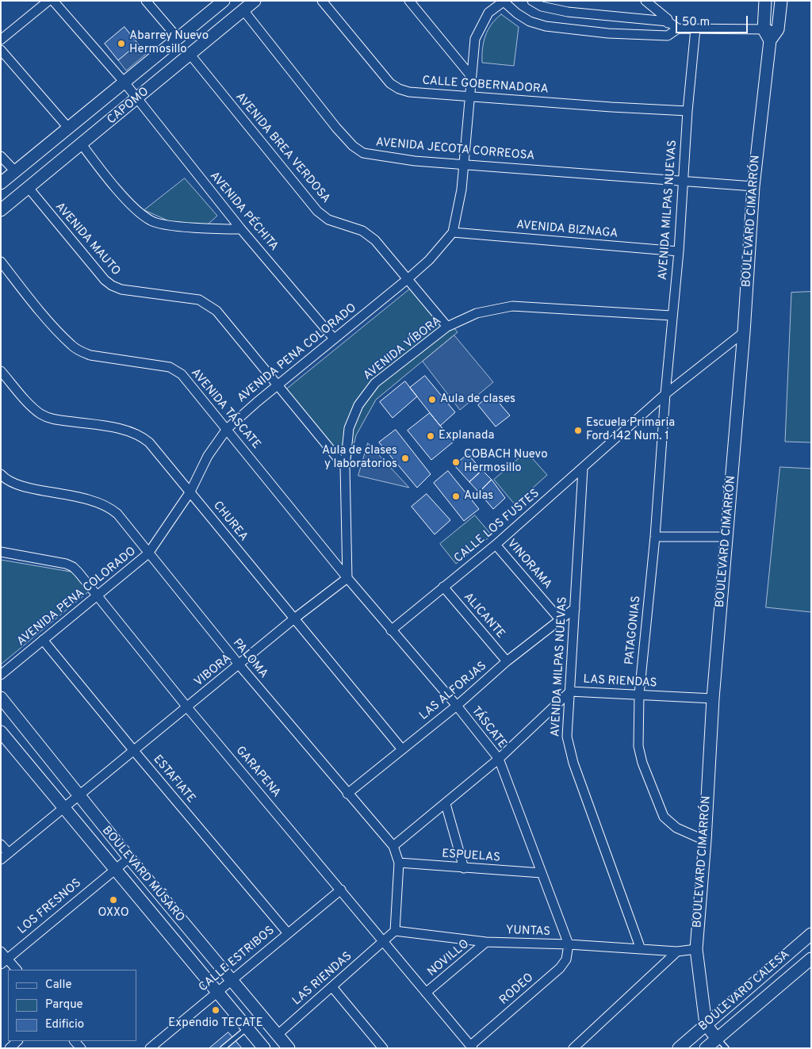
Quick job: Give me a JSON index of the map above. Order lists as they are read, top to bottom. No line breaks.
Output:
{"streets":{"street":["CALLE GOBERNADORA","CAPOMO","AVENIDA BREA VERDOSA","AVENIDA JECOTA CORREOSA","AVENIDA MILPAS NUEVAS","AVENIDA PÉCHITA","BOULEVARD CIMARRÓN","AVENIDA BIZNAGA","AVENIDA MAUTO","AVENIDA VÍBORA","AVENIDA PENA COLORADO","AVENIDA TÁSCATE","CHUREA","CALLE LOS FUSTES","VINORAMA","ALICANTE","PATAGONIAS","PALOMA","VIBORA","LAS RIENDAS","LAS ALFORJAS","TÁSCATE","GARAPENA","ESTAFIATE","ESPUELAS","BOULEVARD MÚSARO","LOS FRESNOS","YUNTAS","NOVILLO","CALLE ESTRIBOS","RODEO","BOULEVARD CALESA"]},"crossings":[["CALLE GOBERNADORA","AVENIDA MILPAS NUEVAS"],["CAPOMO","AVENIDA BREA VERDOSA"],["CAPOMO","AVENIDA JECOTA CORREOSA"],["CAPOMO","AVENIDA PÉCHITA"],["CAPOMO","AVENIDA MAUTO"],["AVENIDA BREA VERDOSA","AVENIDA VÍBORA"],["AVENIDA BREA VERDOSA","AVENIDA PENA COLORADO"],["AVENIDA JECOTA CORREOSA","AVENIDA MILPAS NUEVAS"],["AVENIDA JECOTA CORREOSA","BOULEVARD CIMARRÓN"],["AVENIDA MILPAS NUEVAS","AVENIDA BIZNAGA"],["AVENIDA MILPAS NUEVAS","AVENIDA VÍBORA"],["AVENIDA MILPAS NUEVAS","CALLE LOS FUSTES"],["AVENIDA MILPAS NUEVAS","PATAGONIAS"],["AVENIDA MILPAS NUEVAS","LAS RIENDAS"],["AVENIDA MILPAS NUEVAS","LAS ALFORJAS"],["AVENIDA MILPAS NUEVAS","YUNTAS"],["AVENIDA PÉCHITA","AVENIDA PENA COLORADO"],["BOULEVARD CIMARRÓN","CALLE LOS FUSTES"],["BOULEVARD CIMARRÓN","PATAGONIAS"],["BOULEVARD CIMARRÓN","LAS RIENDAS"],["BOULEVARD CIMARRÓN","YUNTAS"],["BOULEVARD CIMARRÓN","BOULEVARD CALESA"],["AVENIDA BIZNAGA","AVENIDA PENA COLORADO"],["AVENIDA MAUTO","AVENIDA VÍBORA"],["AVENIDA MAUTO","AVENIDA PENA COLORADO"],["AVENIDA PENA COLORADO","AVENIDA TÁSCATE"],["AVENIDA PENA COLORADO","CHUREA"],["AVENIDA PENA COLORADO","PALOMA"],["AVENIDA PENA COLORADO","GARAPENA"],["AVENIDA PENA COLORADO","ESTAFIATE"],["AVENIDA TÁSCATE","VIBORA"],["AVENIDA TÁSCATE","TÁSCATE"],["CHUREA","VIBORA"],["CHUREA","LAS ALFORJAS"],["CALLE LOS FUSTES","VINORAMA"],["CALLE LOS FUSTES","ALICANTE"],["CALLE LOS FUSTES","PATAGONIAS"],["CALLE LOS FUSTES","TÁSCATE"],["VINORAMA","LAS ALFORJAS"],["ALICANTE","LAS ALFORJAS"],["PATAGONIAS","LAS RIENDAS"],["PALOMA","VIBORA"],["PALOMA","LAS RIENDAS"],["PALOMA","LAS ALFORJAS"],["PALOMA","ESPUELAS"],["PALOMA","YUNTAS"],["VIBORA","TÁSCATE"],["VIBORA","GARAPENA"],["VIBORA","ESTAFIATE"],["VIBORA","BOULEVARD MÚSARO"],["LAS RIENDAS","TÁSCATE"],["LAS RIENDAS","GARAPENA"],["LAS RIENDAS","BOULEVARD MÚSARO"],["LAS ALFORJAS","TÁSCATE"],["TÁSCATE","ESPUELAS"],["TÁSCATE","YUNTAS"],["TÁSCATE","RODEO"],["GARAPENA","NOVILLO"],["GARAPENA","CALLE ESTRIBOS"],["GARAPENA","RODEO"],["ESTAFIATE","CALLE ESTRIBOS"],["BOULEVARD MÚSARO","LOS FRESNOS"],["BOULEVARD MÚSARO","CALLE ESTRIBOS"],["YUNTAS","NOVILLO"],["YUNTAS","RODEO"]],"places":["Abarrey Nuevo Hermosillo","Aula de clases","Escuela Primaria Ford 142 Num. 1","Explanada","Aula de clases y laboratorios","COBACH Nuevo Hermosillo","Aulas","OXXO","Expendio TECATE"],"legend":["Calle","Parque","Edificio"],"scale_bar":"50 m"}
